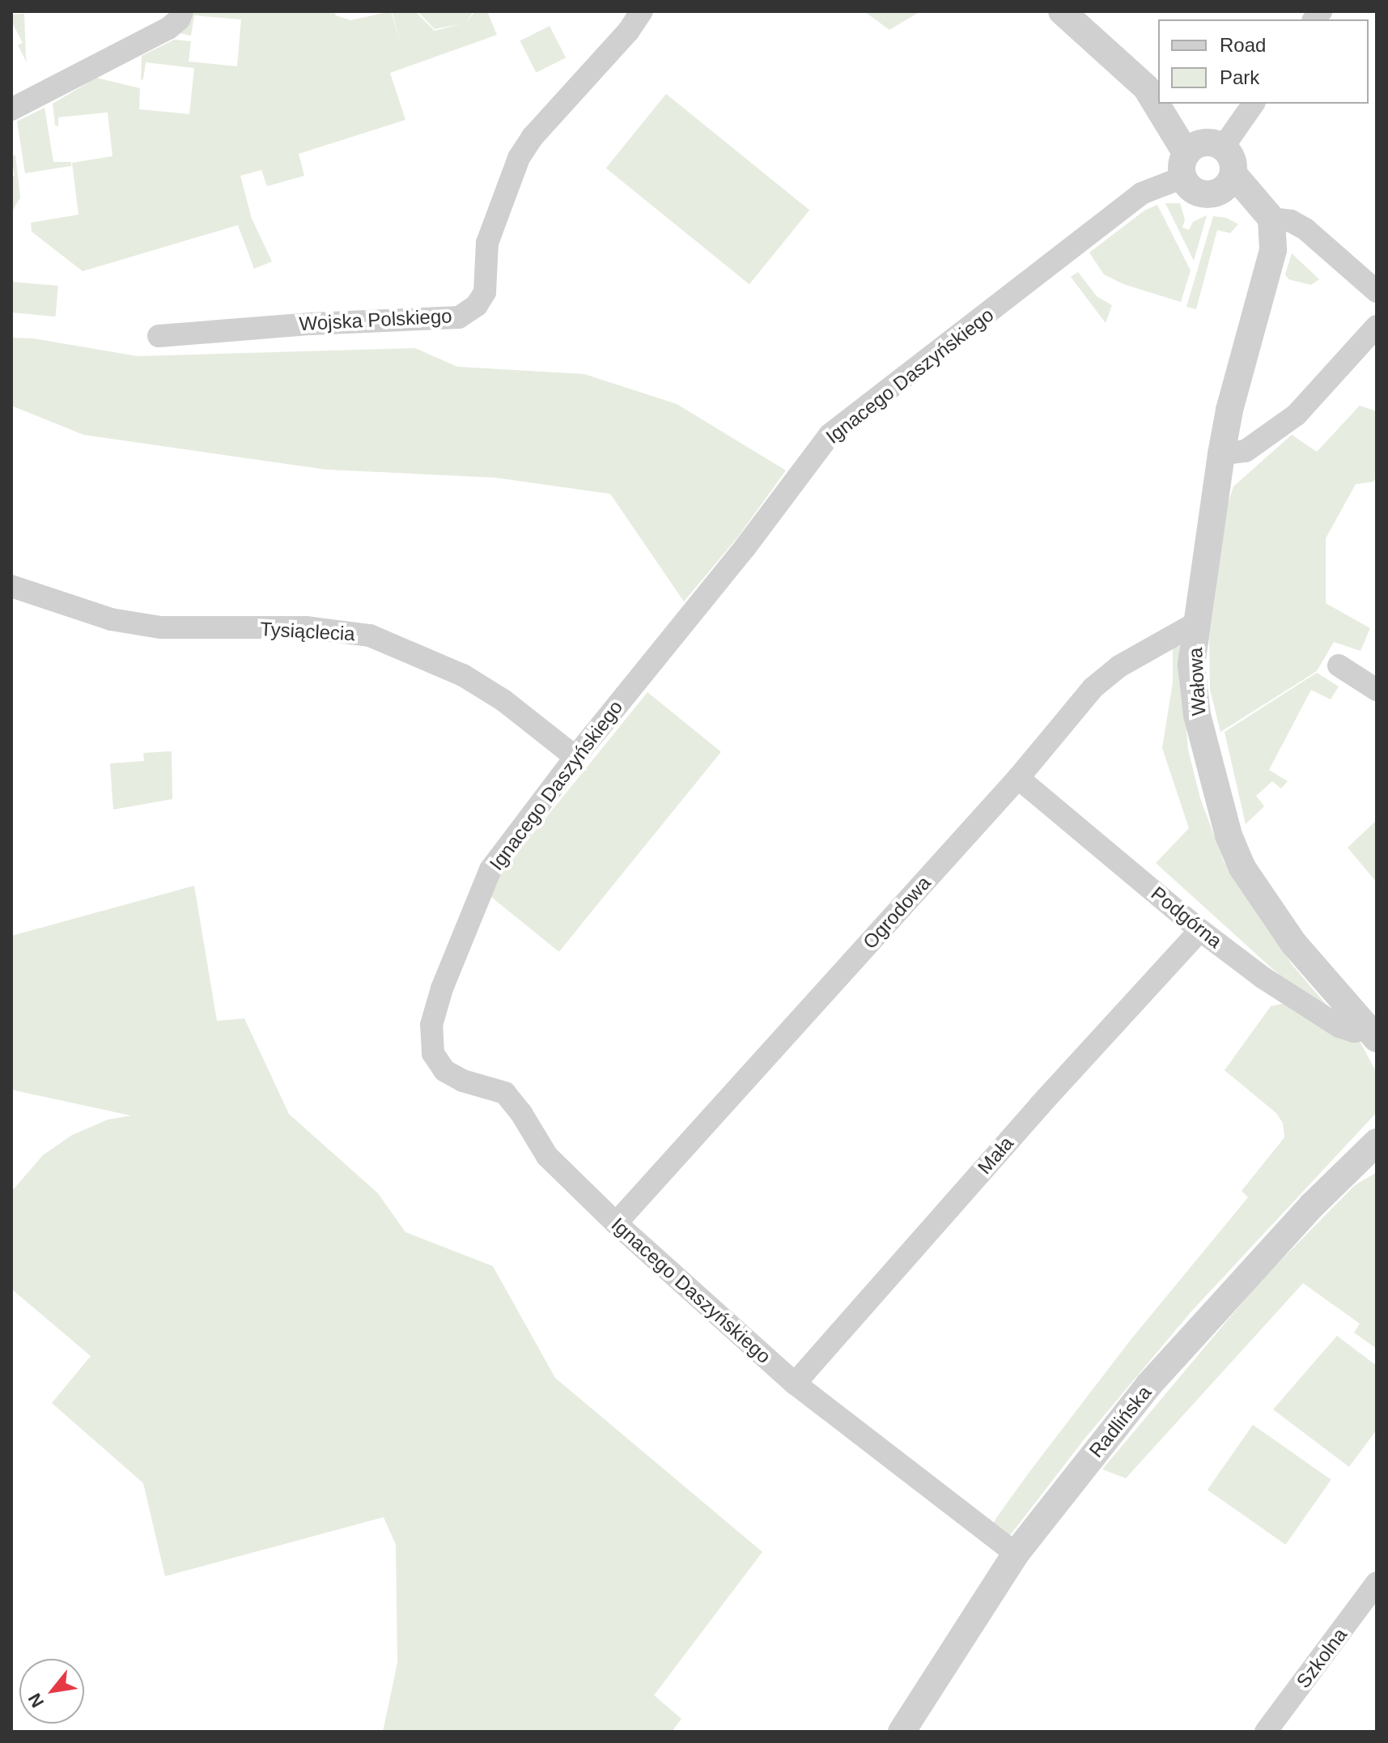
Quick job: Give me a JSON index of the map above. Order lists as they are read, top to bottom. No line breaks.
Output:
{"streets":{"street":["Wojska Polskiego","Ignacego Daszyńskiego","Tysiąclecia","Wałowa","Ogrodowa","Podgórna","Mała","Radlińska","Szkolna"]},"crossings":[["Ignacego Daszyńskiego","Tysiąclecia"],["Ignacego Daszyńskiego","Ogrodowa"],["Ignacego Daszyńskiego","Mała"],["Ignacego Daszyńskiego","Radlińska"],["Wałowa","Ogrodowa"],["Wałowa","Podgórna"],["Ogrodowa","Podgórna"],["Podgórna","Mała"]],"legend":["Road","Park"],"north":"bottom left"}
